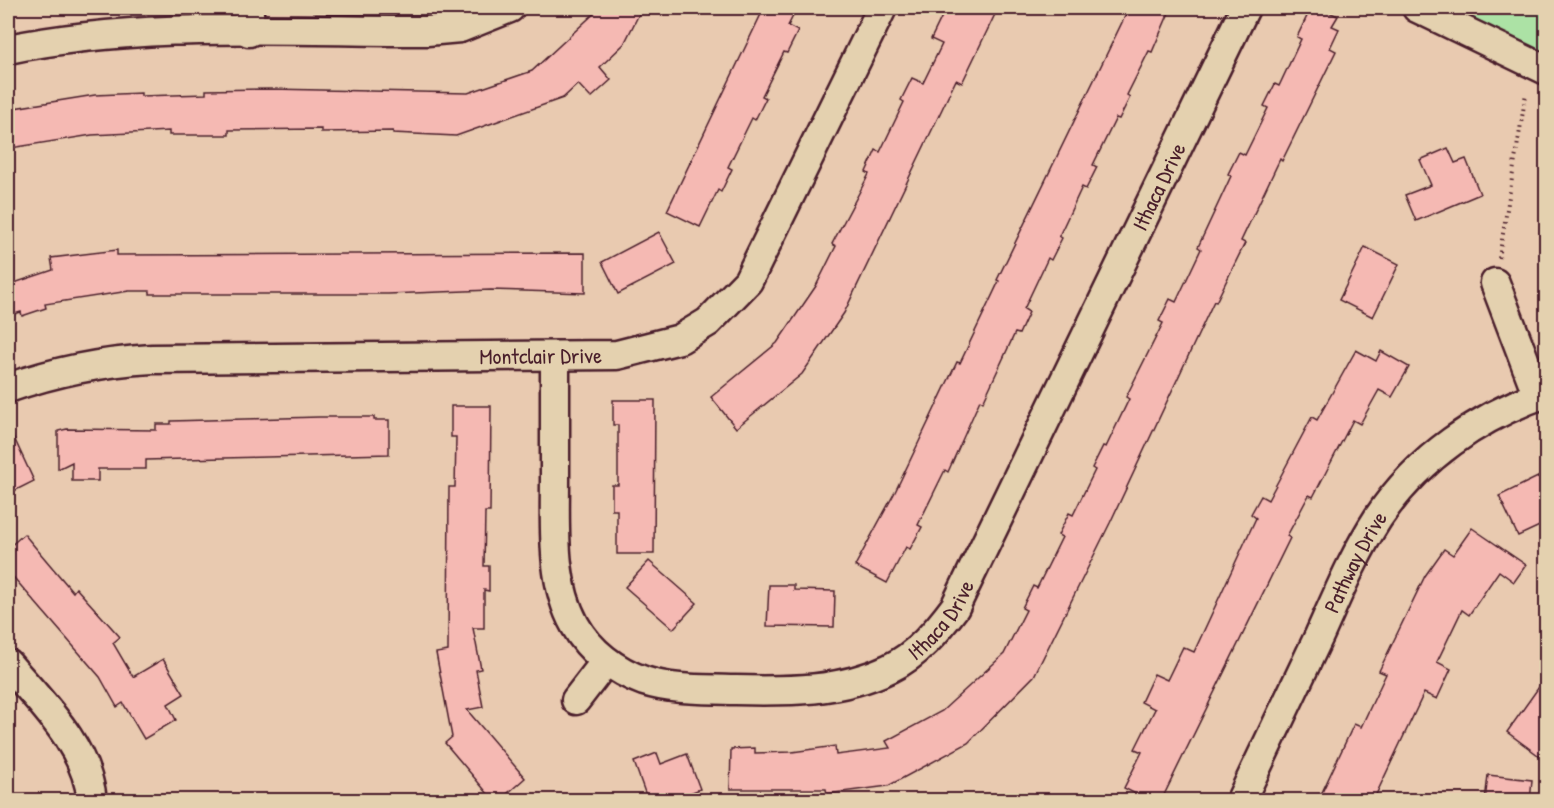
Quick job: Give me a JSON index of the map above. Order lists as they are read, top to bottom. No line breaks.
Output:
{"streets":{"street":["Ithaca Drive","Montclair Drive","Pathway Drive"]},"crossings":[["Ithaca Drive","Montclair Drive"]]}
